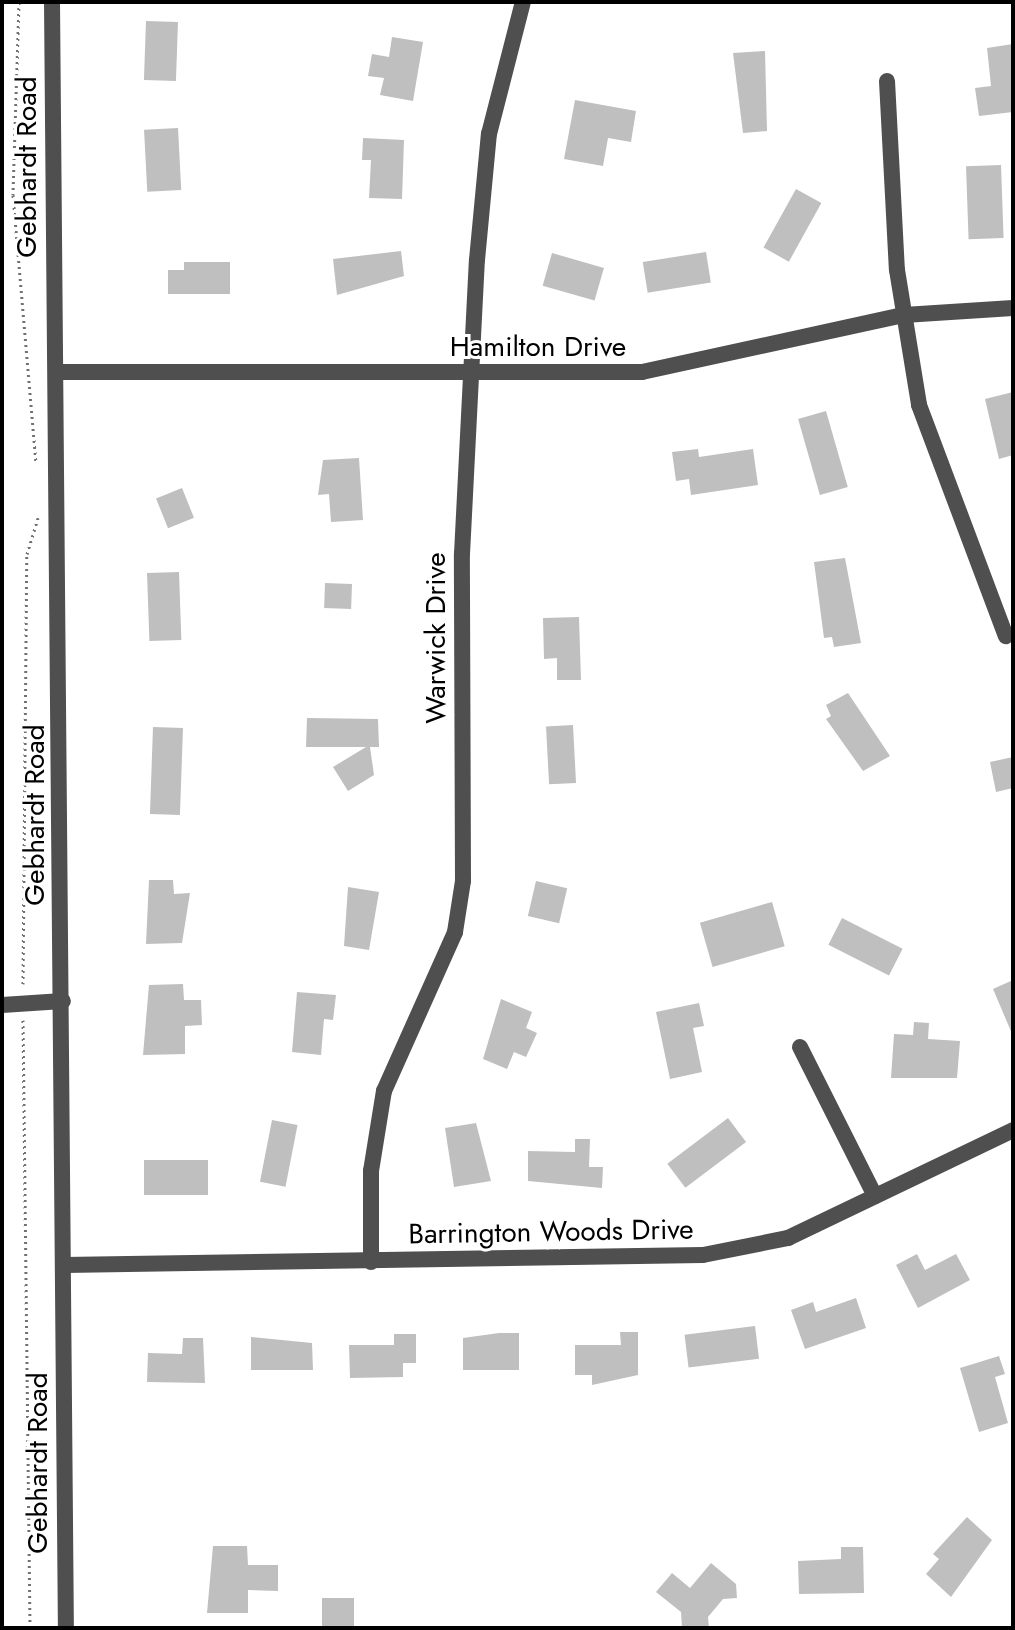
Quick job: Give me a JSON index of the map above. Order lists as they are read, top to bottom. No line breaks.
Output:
{"streets":{"street":["Gebhardt Road","Hamilton Drive","Warwick Drive","Barrington Woods Drive"]},"crossings":[["Gebhardt Road","Hamilton Drive"],["Gebhardt Road","Barrington Woods Drive"],["Hamilton Drive","Warwick Drive"],["Warwick Drive","Barrington Woods Drive"]]}
